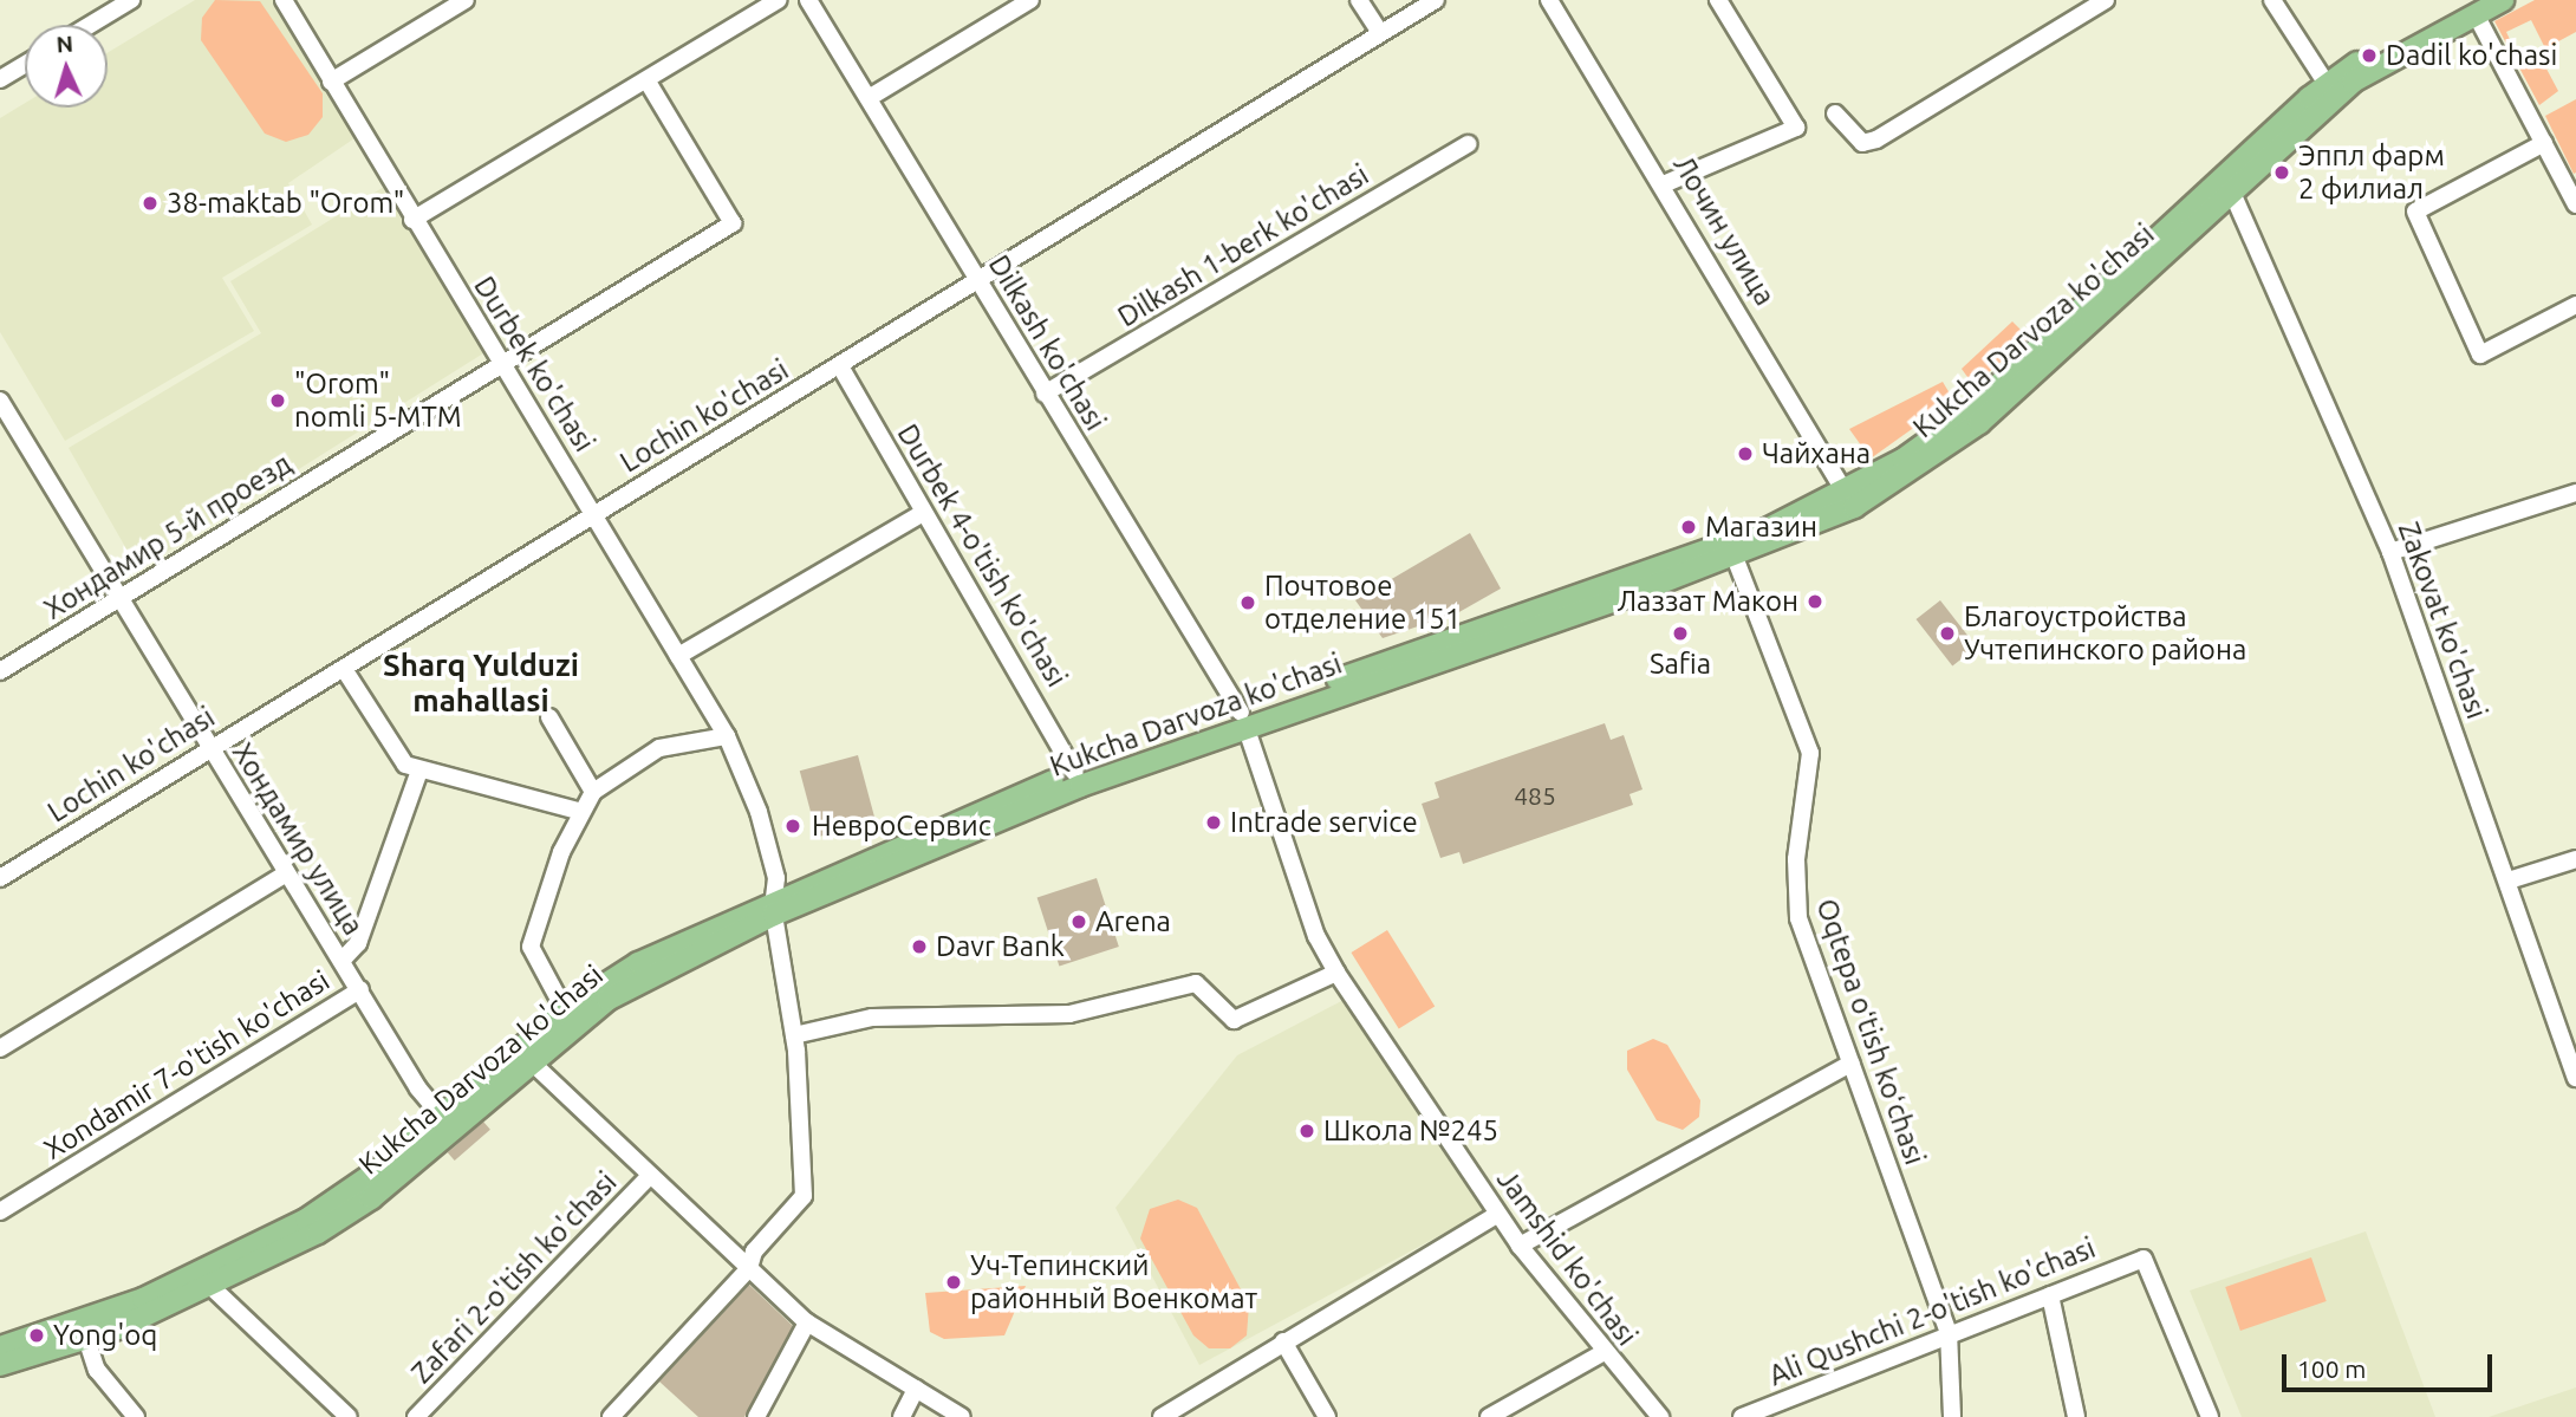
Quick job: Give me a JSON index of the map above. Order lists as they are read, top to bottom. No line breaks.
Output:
{"streets":{"main road":["Kukcha Darvoza ko'chasi"],"street":["Лочин улица","Dilkash 1-berk ko'chasi","Dilkash ko'chasi","Durbek ko'chasi","Lochin ko'chasi","Хондамир 5-й проезд","Durbek 4-o'tish ko'chasi","Zakovat ko'chasi","Хондамир улица","Oqtepa oʻtish koʻchasi","Xondamir 7-o'tish ko'chasi","Jamshid ko'chasi","Zafari 2-o'tish ko'chasi","Ali Qushchi 2-o'tish ko'chasi"]},"crossings":[["Лочин улица","Kukcha Darvoza ko'chasi"],["Dilkash 1-berk ko'chasi","Dilkash ko'chasi"],["Kukcha Darvoza ko'chasi","Dilkash ko'chasi"],["Kukcha Darvoza ko'chasi","Durbek ko'chasi"],["Kukcha Darvoza ko'chasi","Durbek 4-o'tish ko'chasi"],["Kukcha Darvoza ko'chasi","Zakovat ko'chasi"],["Kukcha Darvoza ko'chasi","Хондамир улица"],["Kukcha Darvoza ko'chasi","Oqtepa oʻtish koʻchasi"],["Kukcha Darvoza ko'chasi","Jamshid ko'chasi"],["Dilkash ko'chasi","Lochin ko'chasi"],["Dilkash ko'chasi","Jamshid ko'chasi"],["Durbek ko'chasi","Lochin ko'chasi"],["Durbek ko'chasi","Хондамир 5-й проезд"],["Lochin ko'chasi","Durbek 4-o'tish ko'chasi"],["Lochin ko'chasi","Хондамир улица"],["Хондамир 5-й проезд","Хондамир улица"],["Хондамир улица","Xondamir 7-o'tish ko'chasi"],["Oqtepa oʻtish koʻchasi","Ali Qushchi 2-o'tish ko'chasi"]],"districts":["Sharq Yulduzi mahallasi"],"places":["Dadil ko'chasi","Эппл фарм 2 филиал","38-maktab \"Orom\"","\"Orom\" nomli 5-MTM","Чайхана","Магазин","Лаззат Макон","Почтовое отделение 151","Safia","Благоустройства Учтепинского района","Intrade service","НевроСервис","Arena","Davr Bank","Школа №245","Уч-Тепинский районный Военкомат","Yong'oq"],"house_numbers":["485"],"scale_bar":"100 m","north":"top"}
